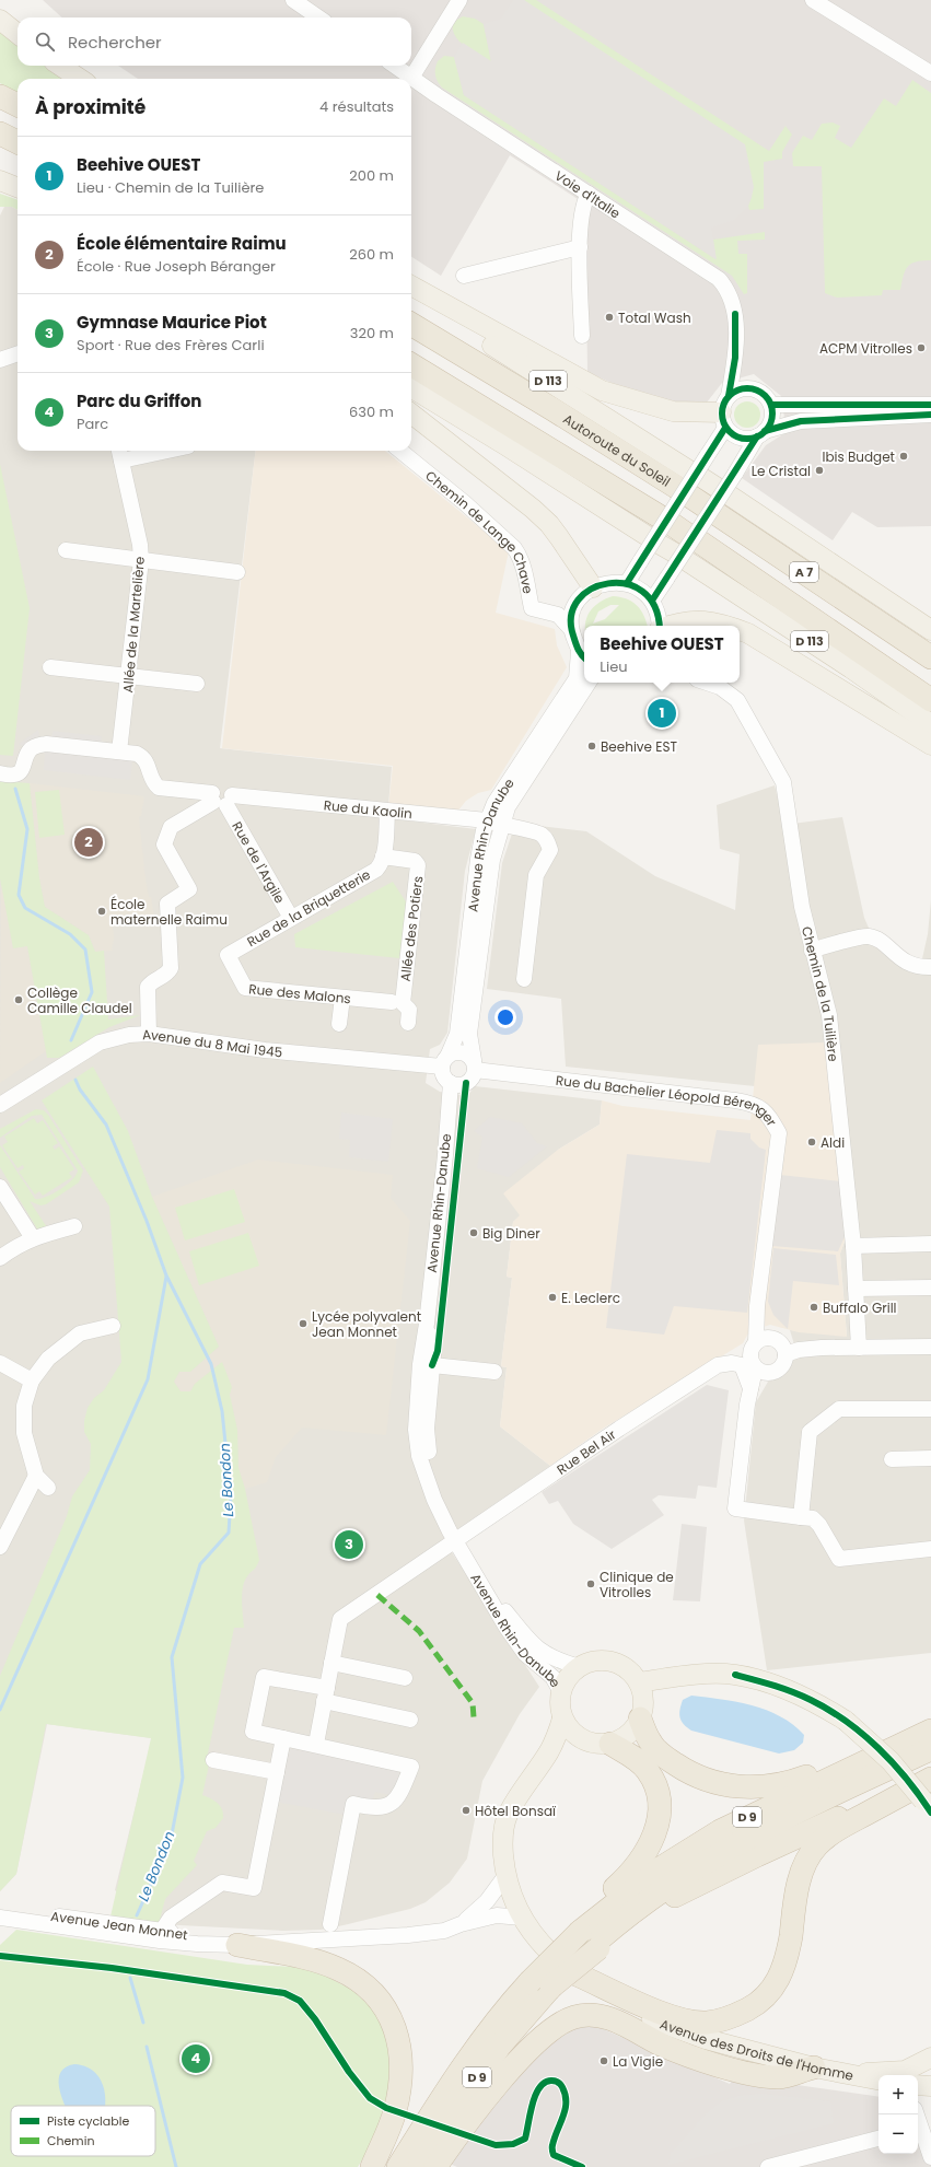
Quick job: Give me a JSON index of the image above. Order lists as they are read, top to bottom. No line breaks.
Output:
{"streets":{"highway":["Autoroute du Soleil","A 7","D 9"],"main road":["D 113","Avenue des Droits de l'Homme"],"street":["Voie d'Italie","Chemin de Lange Chave","Allée de la Martelière","Rue du Kaolin","Avenue Rhin-Danube","Rue de l'Argile","Rue de la Briquetterie","Allée des Potiers","Rue des Malons","Chemin de la Tuilière","Avenue du 8 Mai 1945","Rue du Bachelier Léopold Bérenger","Rue Bel Air","Avenue Jean Monnet"]},"crossings":[["Allée de la Martelière","Rue du Kaolin"],["Rue du Kaolin","Avenue Rhin-Danube"],["Rue du Kaolin","Rue de l'Argile"],["Avenue Rhin-Danube","Avenue du 8 Mai 1945"],["Avenue Rhin-Danube","Rue du Bachelier Léopold Bérenger"],["Avenue Rhin-Danube","Rue Bel Air"],["Avenue Rhin-Danube","Avenue des Droits de l'Homme"],["Rue de l'Argile","Rue de la Briquetterie"],["Rue de la Briquetterie","Allée des Potiers"],["Rue de la Briquetterie","Rue des Malons"],["Allée des Potiers","Rue des Malons"],["Avenue du 8 Mai 1945","Rue du Bachelier Léopold Bérenger"],["Rue du Bachelier Léopold Bérenger","Rue Bel Air"],["Avenue Jean Monnet","Avenue des Droits de l'Homme"]],"water":["Le Bondon"],"places":["Total Wash","ACPM Vitrolles","Ibis Budget","Le Cristal","Beehive EST","École maternelle Raimu","Collège Camille Claudel","Aldi","Big Diner","E. Leclerc","Buffalo Grill","Lycée polyvalent Jean Monnet","Clinique de Vitrolles","Hôtel Bonsaï","La Vigie"],"legend":["Piste cyclable","Chemin"],"page":{"search":"Rechercher","heading":["À proximité","4 résultats"],"list":[{"mark":"1","name":"Beehive OUEST","note":"Lieu · Chemin de la Tuilière","value":"200 m"},{"mark":"2","name":"École élémentaire Raimu","note":"École · Rue Joseph Béranger","value":"260 m"},{"mark":"3","name":"Gymnase Maurice Piot","note":"Sport · Rue des Frères Carli","value":"320 m"},{"mark":"4","name":"Parc du Griffon","note":"Parc","value":"630 m"}],"popup":["Beehive OUEST","Lieu"],"pins":["1","2","3","4"],"map_buttons":["+","−"]}}
